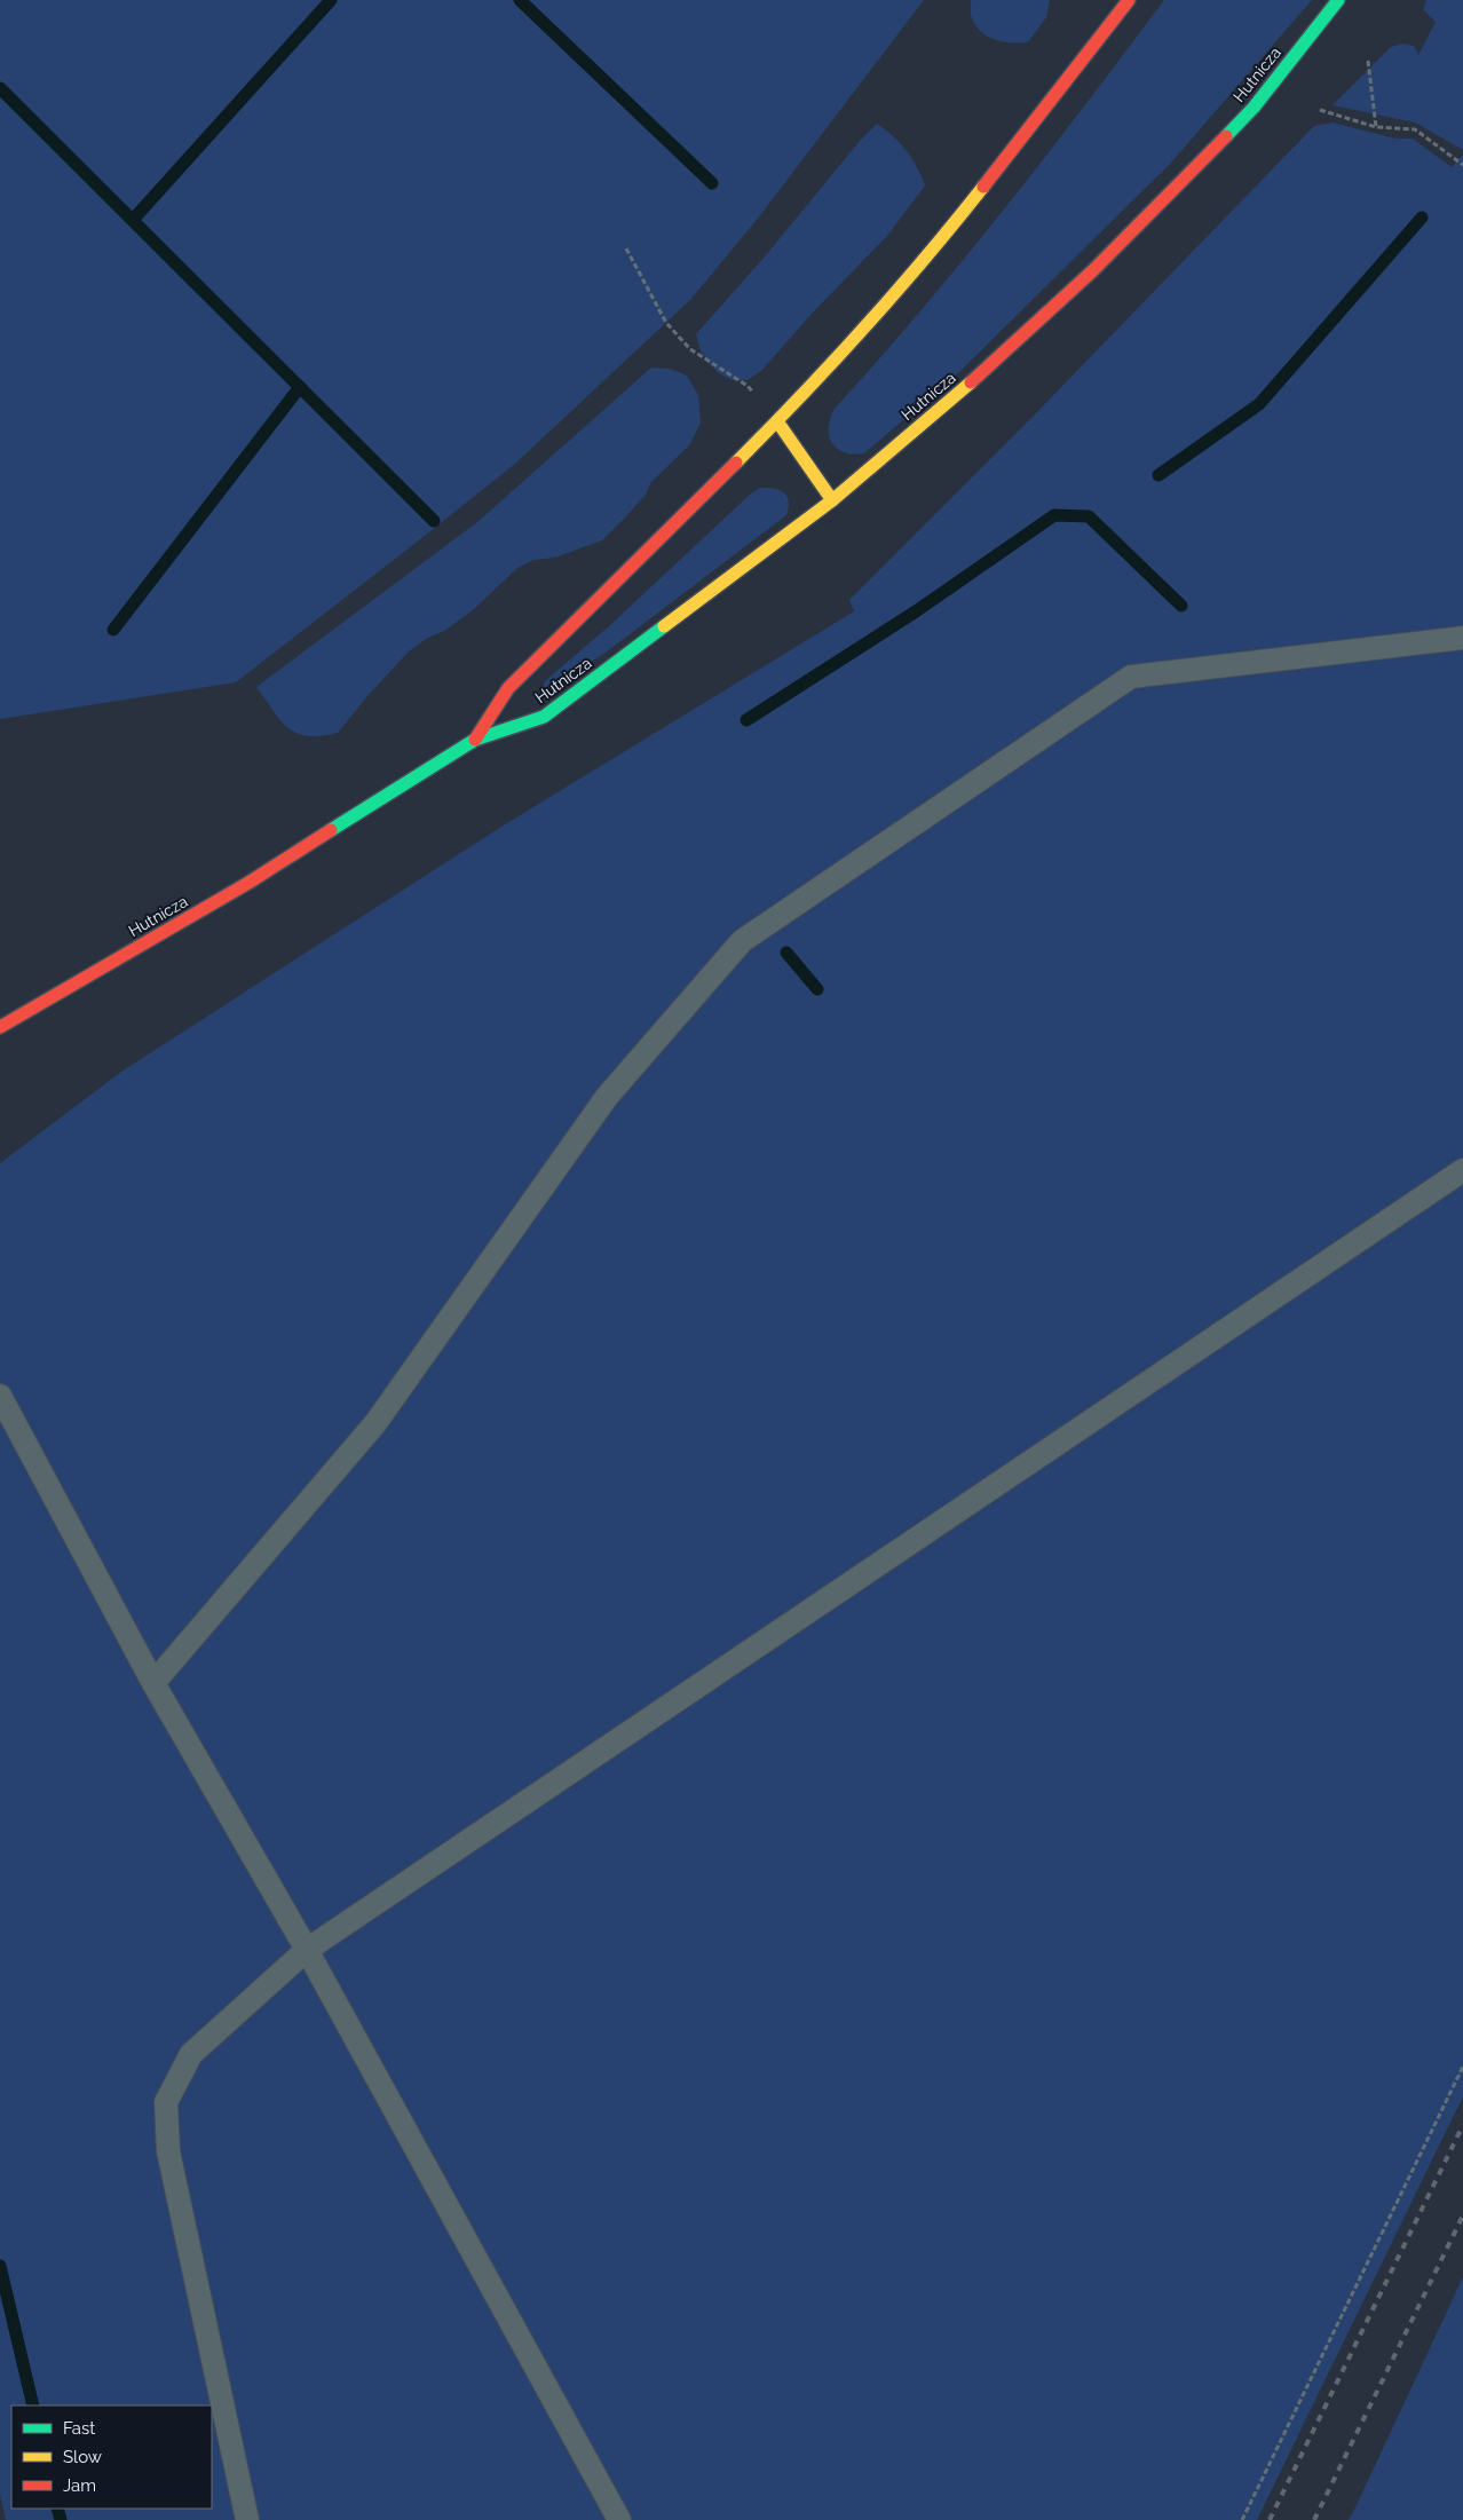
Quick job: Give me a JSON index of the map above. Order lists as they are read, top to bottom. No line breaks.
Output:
{"streets":{"main road":["Hutnicza"]},"legend":["Fast","Slow","Jam"]}
